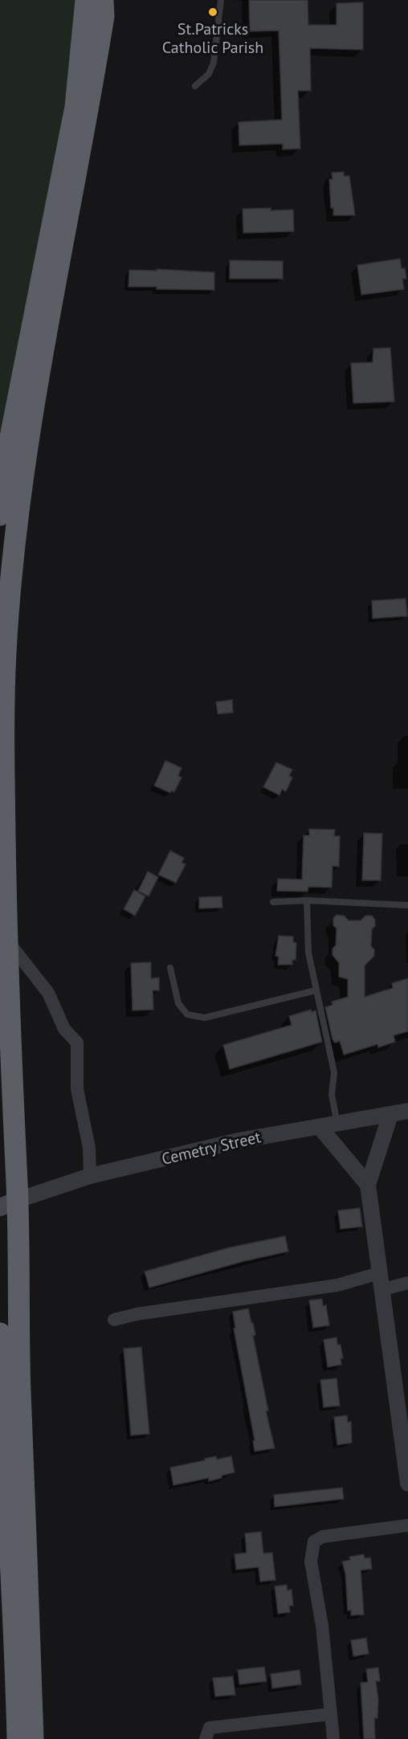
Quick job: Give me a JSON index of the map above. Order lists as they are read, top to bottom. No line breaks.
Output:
{"streets":{"street":["Cemetry Street"]},"places":["St.Patricks Catholic Parish"]}
